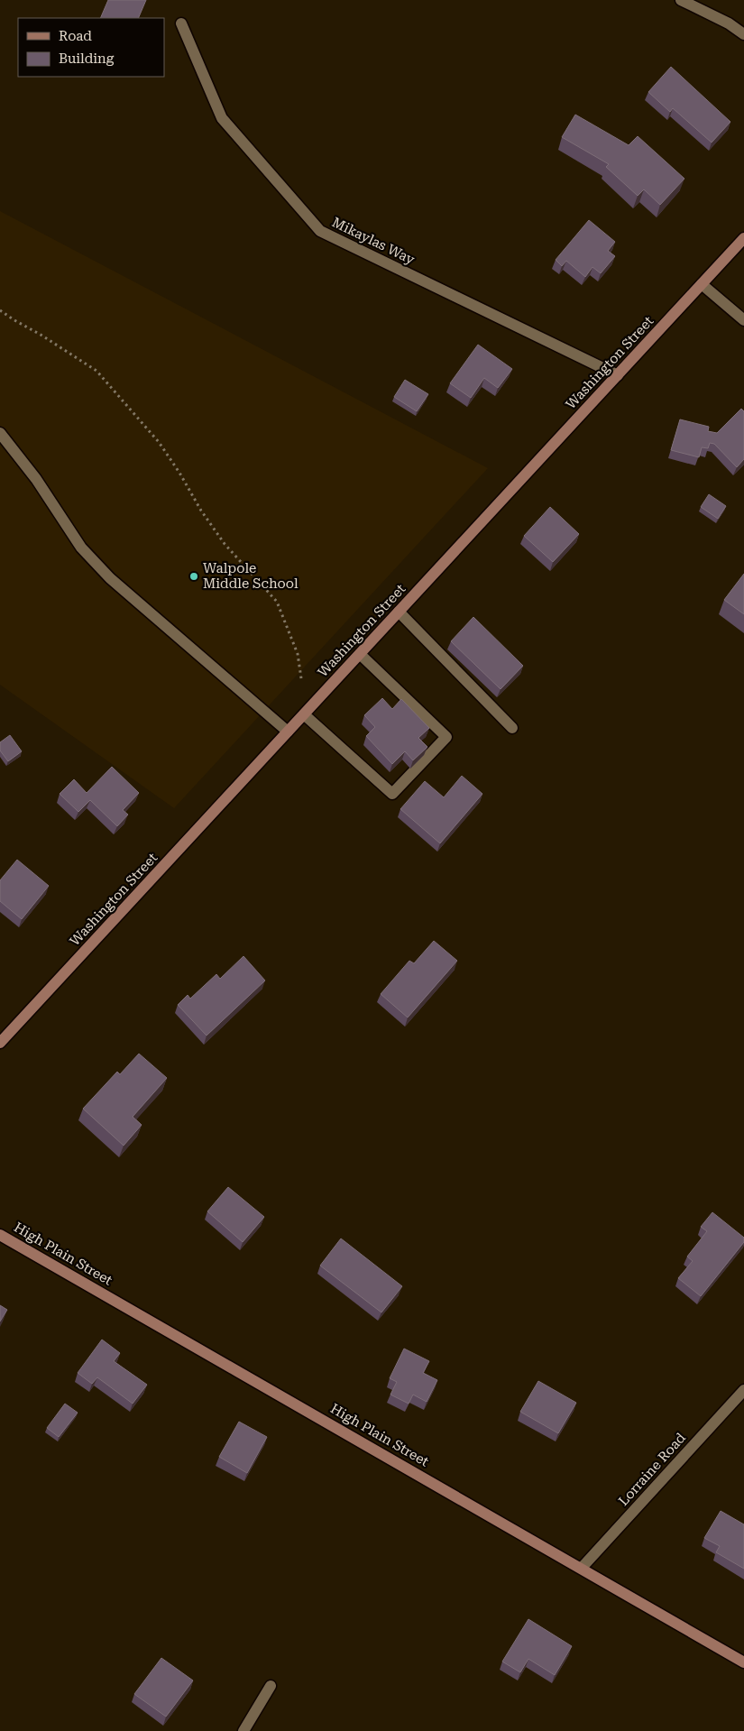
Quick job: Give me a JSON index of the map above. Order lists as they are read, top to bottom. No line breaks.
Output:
{"streets":{"main road":["Washington Street","High Plain Street"],"street":["Mikaylas Way","Lorraine Road"]},"crossings":[["Mikaylas Way","Washington Street"],["High Plain Street","Lorraine Road"]],"places":["Walpole Middle School"],"legend":["Road","Building"]}
